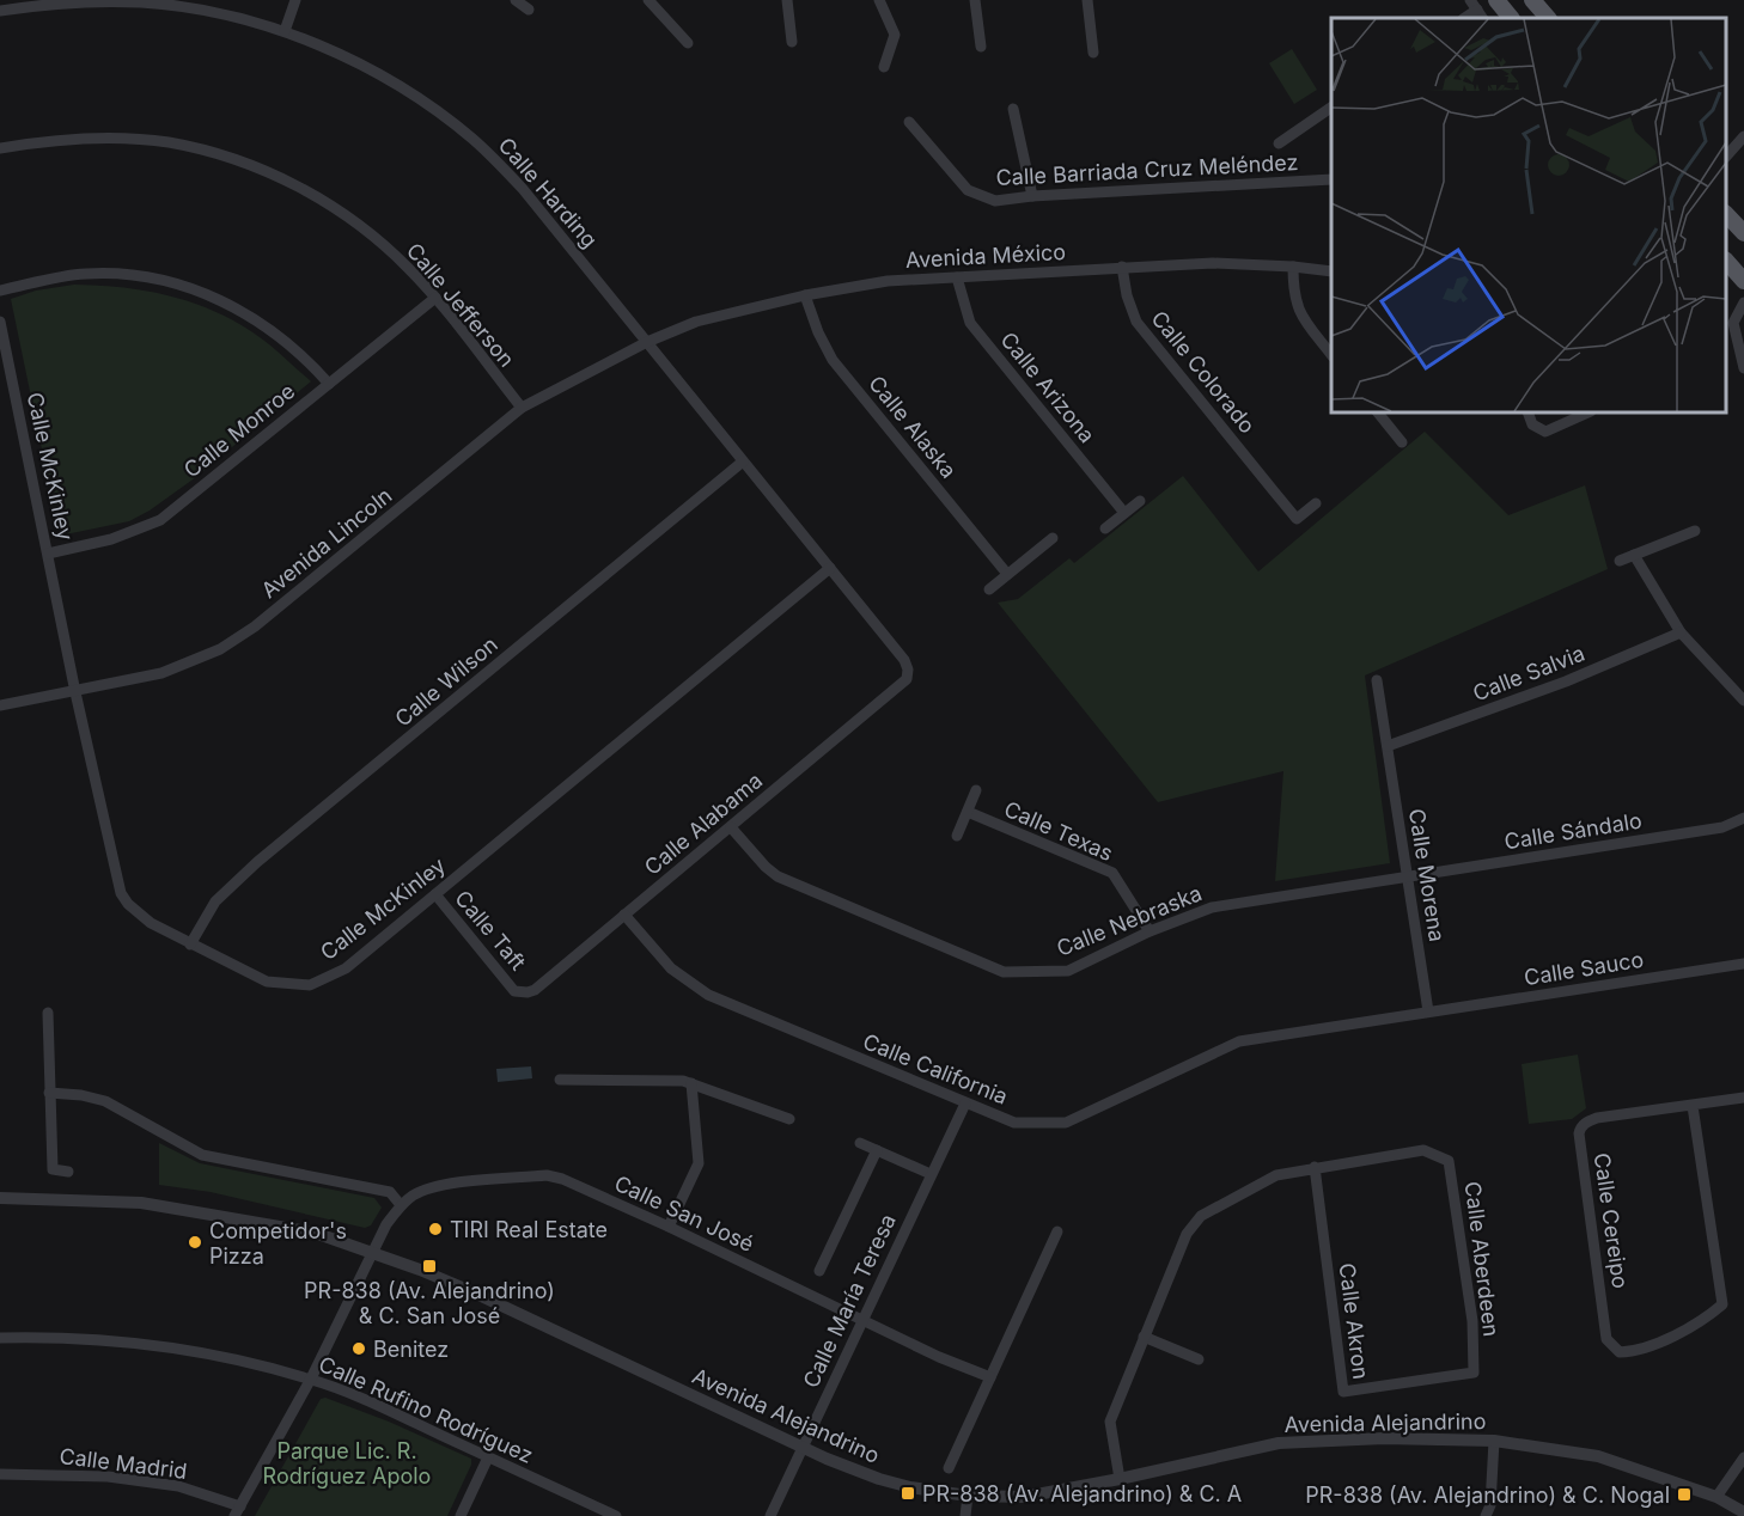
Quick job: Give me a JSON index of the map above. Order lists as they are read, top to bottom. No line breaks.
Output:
{"streets":{"street":["Calle Barriada Cruz Meléndez","Calle Harding","Avenida México","Calle Jefferson","Calle Colorado","Calle Arizona","Calle Alaska","Calle Monroe","Calle McKinley","Avenida Lincoln","Calle Salvia","Calle Wilson","Calle Alabama","Calle Texas","Calle Sándalo","Calle Morena","Calle Nebraska","Calle Taft","Calle Sauco","Calle California","Calle San José","Calle Cereipo","Calle Aberdeen","Calle María Teresa","Calle Akron","Calle Rufino Rodríguez","Avenida Alejandrino","Calle Madrid"]},"crossings":[["Calle Harding","Avenida México"],["Calle Harding","Calle McKinley"],["Calle Harding","Avenida Lincoln"],["Calle Harding","Calle Wilson"],["Calle Harding","Calle Alabama"],["Avenida México","Calle Colorado"],["Avenida México","Calle Arizona"],["Avenida México","Calle Alaska"],["Avenida México","Avenida Lincoln"],["Calle Jefferson","Calle Monroe"],["Calle Jefferson","Avenida Lincoln"],["Calle Monroe","Calle McKinley"],["Calle McKinley","Avenida Lincoln"],["Calle McKinley","Calle Wilson"],["Calle McKinley","Calle Taft"],["Calle Salvia","Calle Morena"],["Calle Alabama","Calle Nebraska"],["Calle Alabama","Calle Taft"],["Calle Alabama","Calle California"],["Calle Texas","Calle Nebraska"],["Calle Sándalo","Calle Morena"],["Calle Sándalo","Calle Nebraska"],["Calle Morena","Calle Nebraska"],["Calle Morena","Calle Sauco"],["Calle Morena","Calle California"],["Calle Sauco","Calle California"],["Calle California","Calle María Teresa"],["Calle San José","Calle María Teresa"],["Calle Aberdeen","Calle Akron"],["Calle Aberdeen","Avenida Alejandrino"],["Calle María Teresa","Avenida Alejandrino"]],"parks":["Parque Lic. R. Rodríguez Apolo"],"places":{"other":["TIRI Real Estate","Competidor's Pizza","Benitez"],"transit":["PR-838 (Av. Alejandrino) & C. San José","PR-838 (Av. Alejandrino) & C. A","PR-838 (Av. Alejandrino) & C. Nogal"]}}
